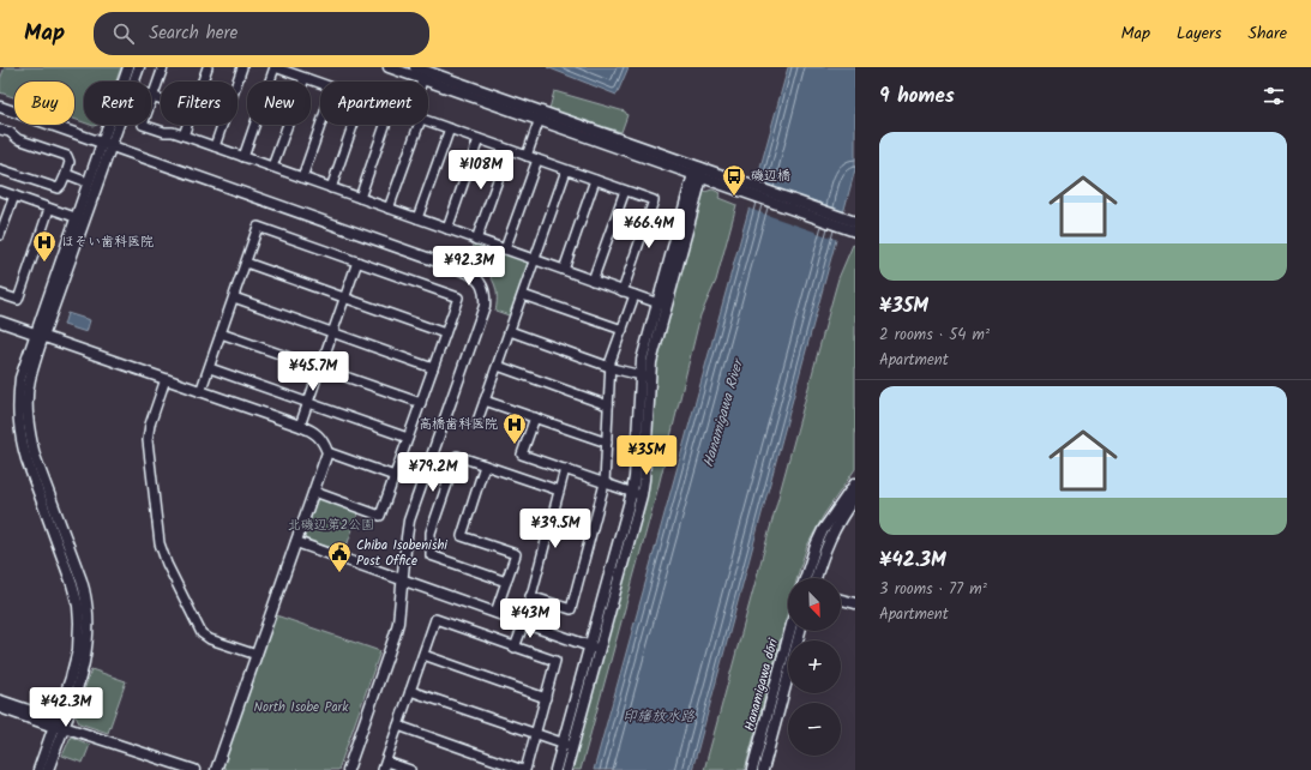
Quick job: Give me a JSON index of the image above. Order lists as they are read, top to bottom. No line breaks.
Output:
{"streets":{"street":["Hanamigawa dōri"]},"water":["Hanamigawa River","印旛放水路"],"parks":["北磯辺第2公園","North Isobe Park"],"places":{"bus stop":["磯辺橋"],"hospital":["ほそい歯科医院","高橋歯科医院"],"public building":["Chiba Isobenishi Post Office"]},"north":"bottom right","page":{"header":"Map","search":"Search here","nav":["Map","Layers","Share"],"heading":"9 homes","chip":["Buy","Rent","Filters","New","Apartment"],"list":[{"name":"¥35M","note":"2 rooms · 54 m² · Apartment"},{"name":"¥42.3M","note":"3 rooms · 77 m² · Apartment"}],"price":["¥108M","¥66.4M","¥92.3M","¥45.7M","¥35M","¥79.2M","¥39.5M","¥43M","¥42.3M"],"map_buttons":["+","−"]}}
